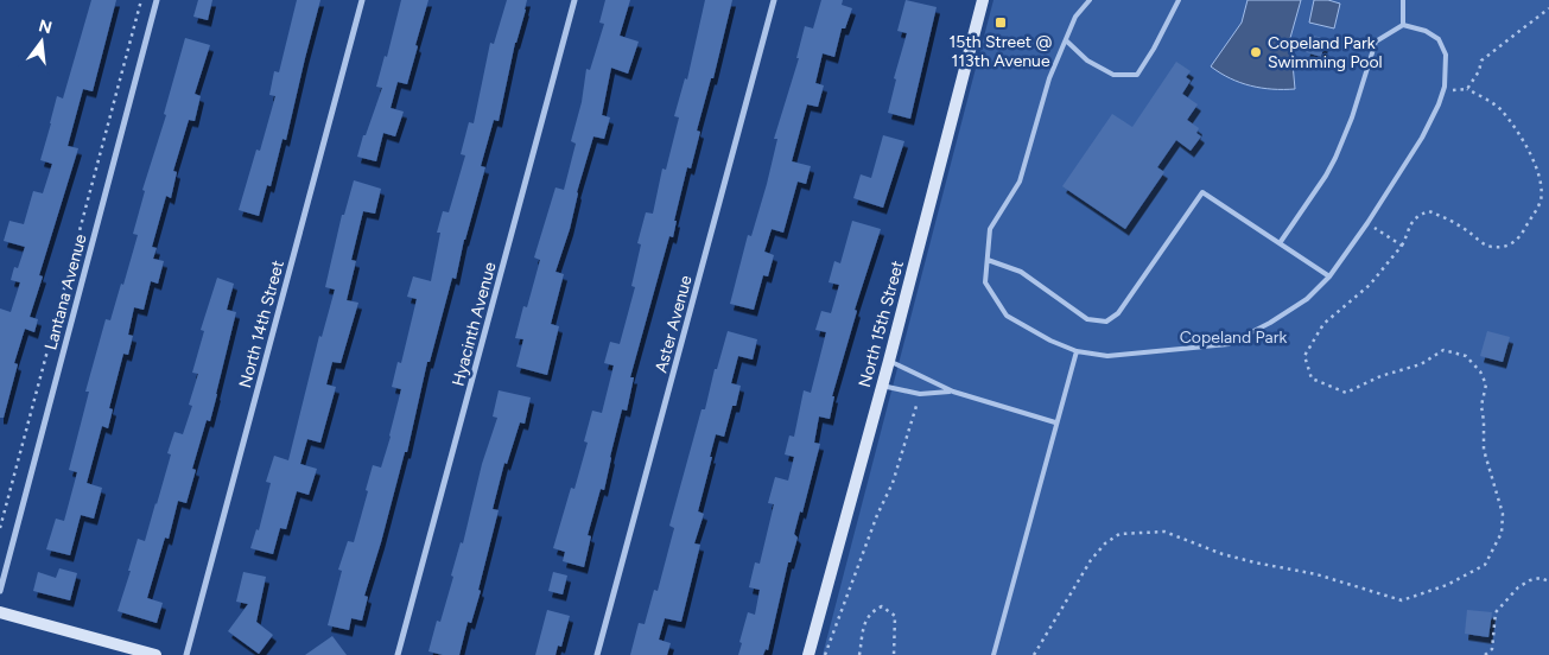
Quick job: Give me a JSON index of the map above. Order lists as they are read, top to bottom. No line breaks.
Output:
{"streets":{"street":["Lantana Avenue","North 14th Street","Hyacinth Avenue","Aster Avenue","North 15th Street"]},"parks":["Copeland Park"],"places":{"transit":["15th Street @ 113th Avenue"],"other":["Copeland Park Swimming Pool"]},"north":"top"}
